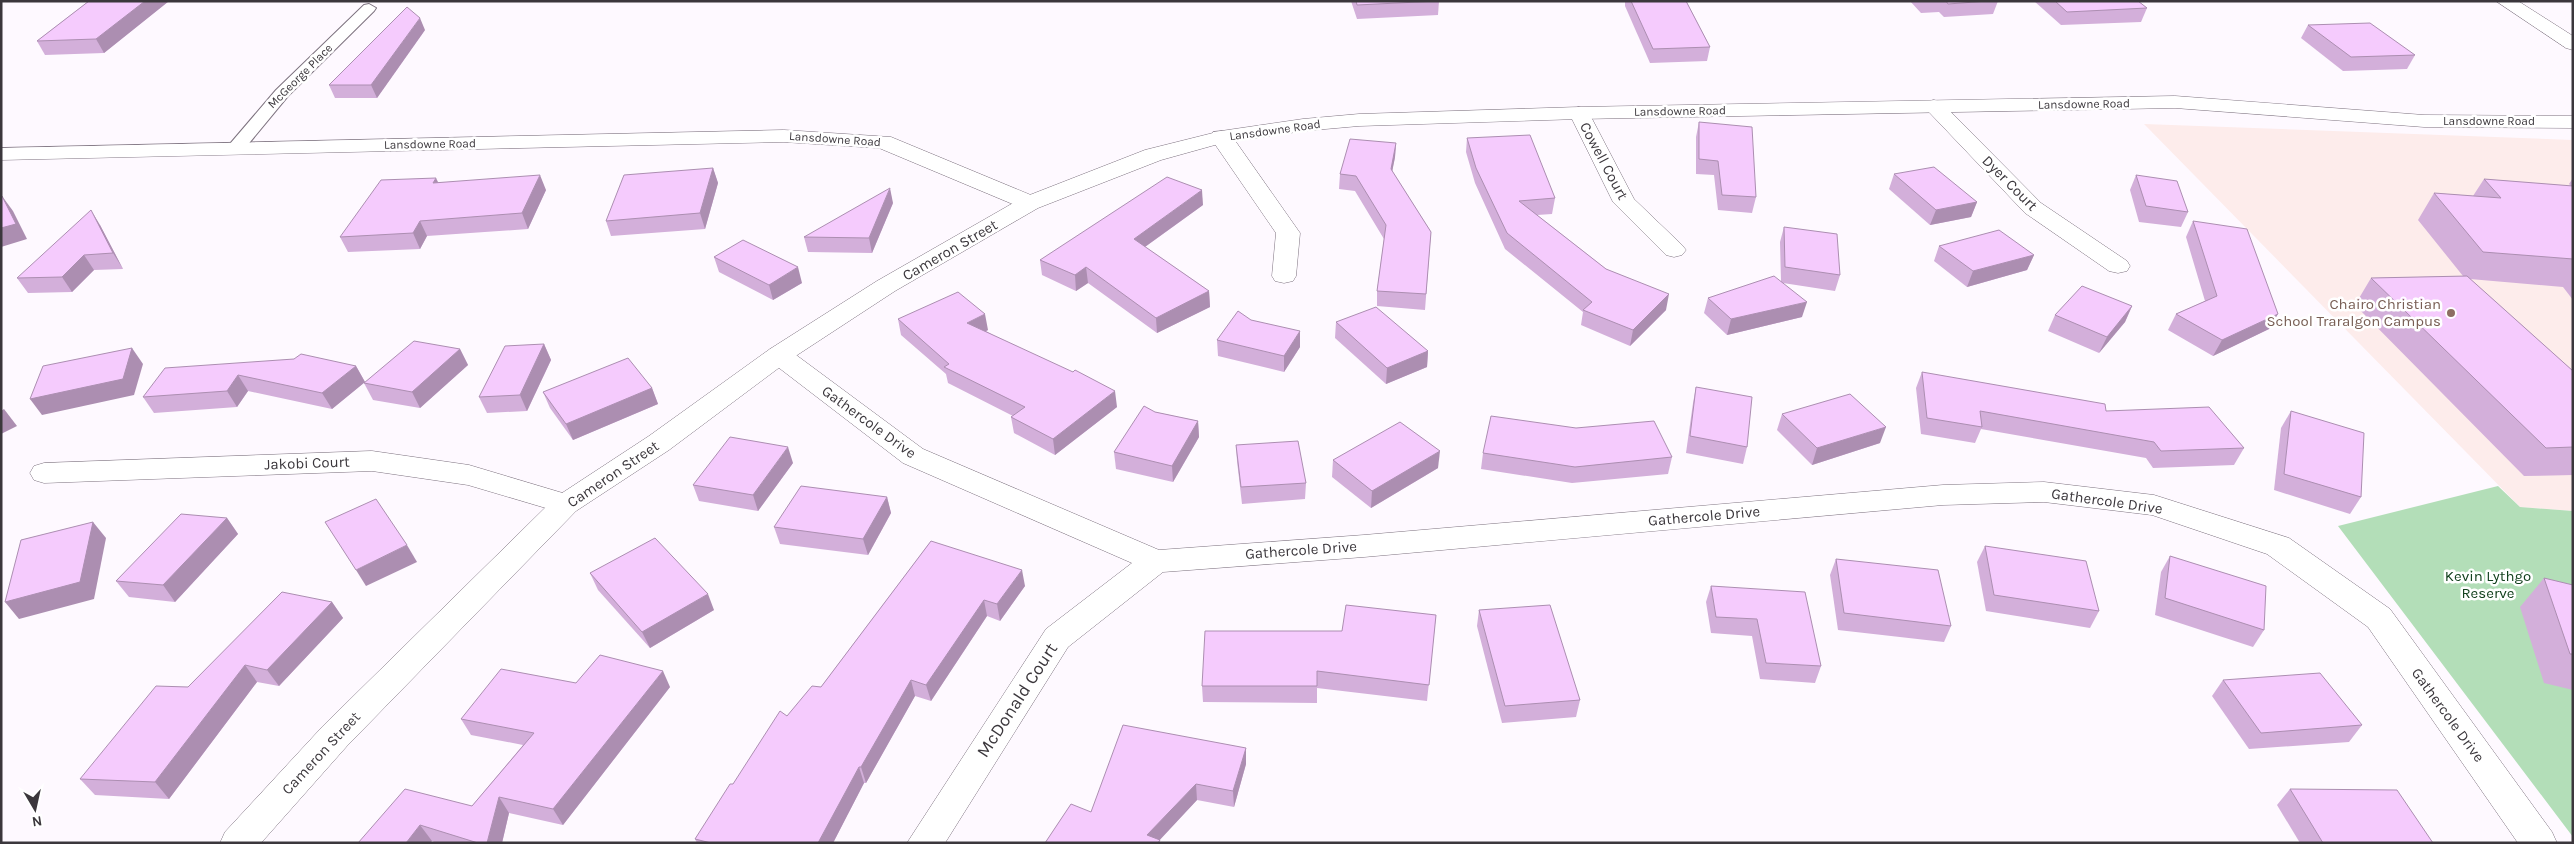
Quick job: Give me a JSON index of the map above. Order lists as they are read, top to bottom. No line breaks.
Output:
{"streets":{"street":["Lansdowne Road","Cowell Court","Dyer Court","Cameron Street","Gathercole Drive","Jakobi Court","McDonald Court"],"lane":["McGeorge Place"]},"crossings":[["McGeorge Place","Lansdowne Road"],["Lansdowne Road","Cowell Court"],["Lansdowne Road","Dyer Court"],["Lansdowne Road","Cameron Street"],["Cameron Street","Gathercole Drive"],["Cameron Street","Jakobi Court"],["Gathercole Drive","McDonald Court"]],"parks":["Kevin Lythgo Reserve"],"places":["Chairo Christian School Traralgon Campus"],"north":"bottom"}
